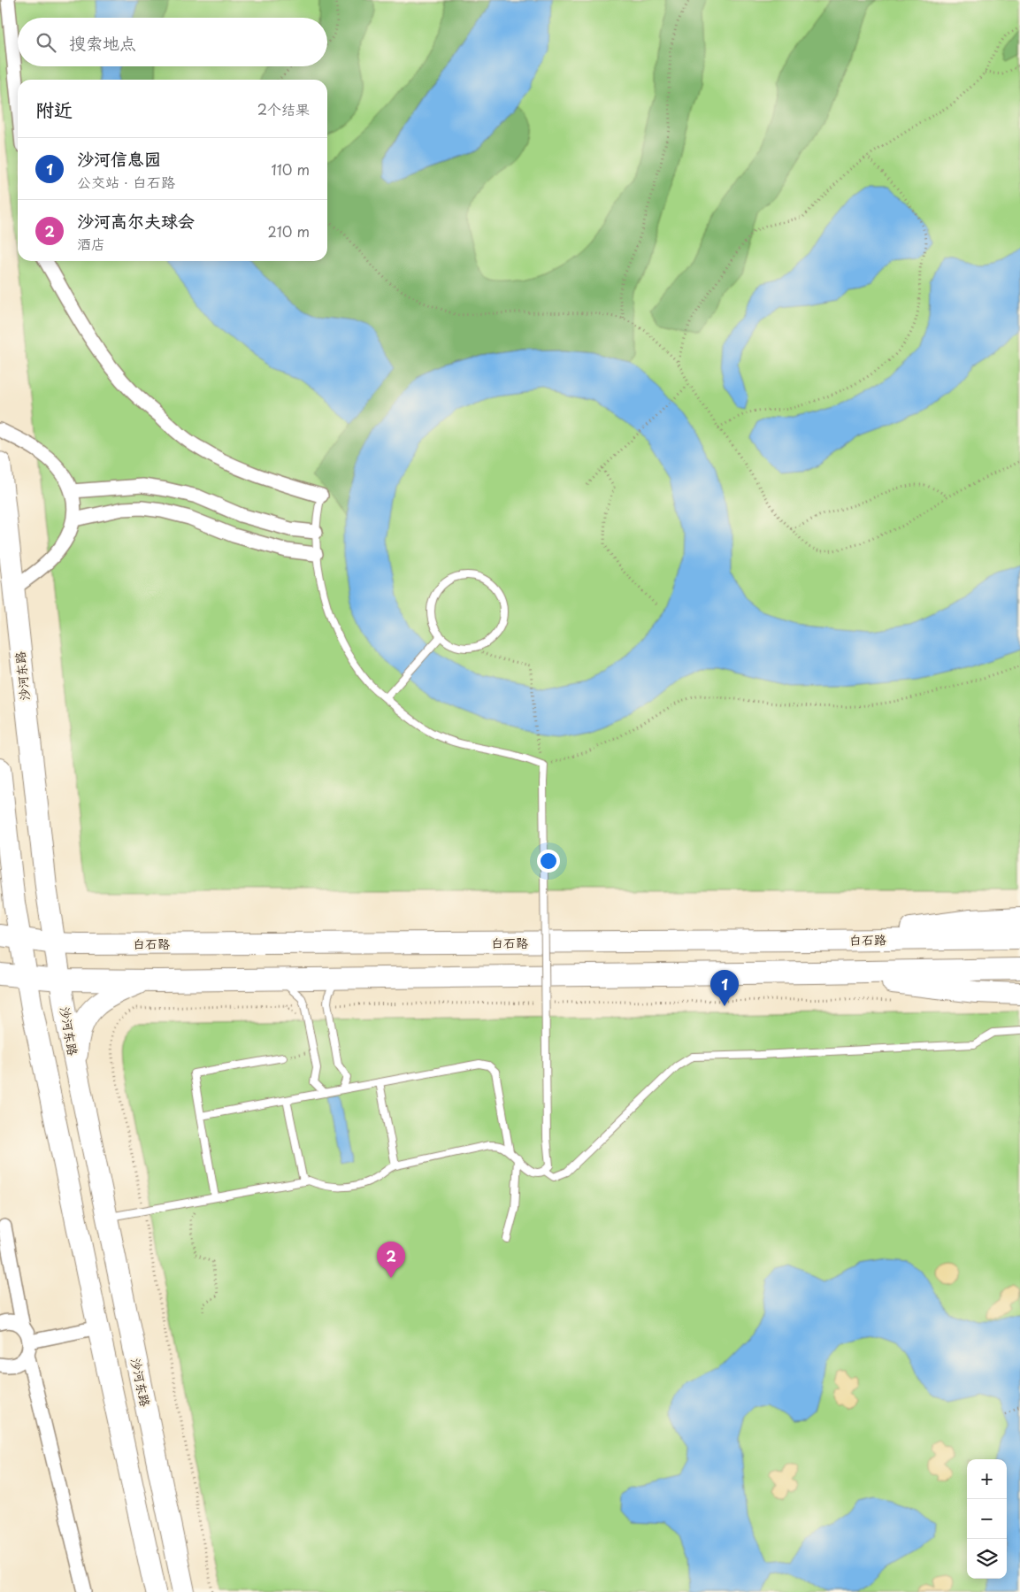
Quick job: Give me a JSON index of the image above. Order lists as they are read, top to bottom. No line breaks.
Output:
{"streets":{"main road":["沙河东路","白石路"]},"crossings":[["沙河东路","白石路"]],"page":{"search":"搜索地点","heading":["附近","2个结果"],"list":[{"mark":"1","name":"沙河信息园","note":"公交站 · 白石路","value":"110 m"},{"mark":"2","name":"沙河高尔夫球会","note":"酒店","value":"210 m"}],"pins":["1","2"],"map_buttons":["+","−"]}}
